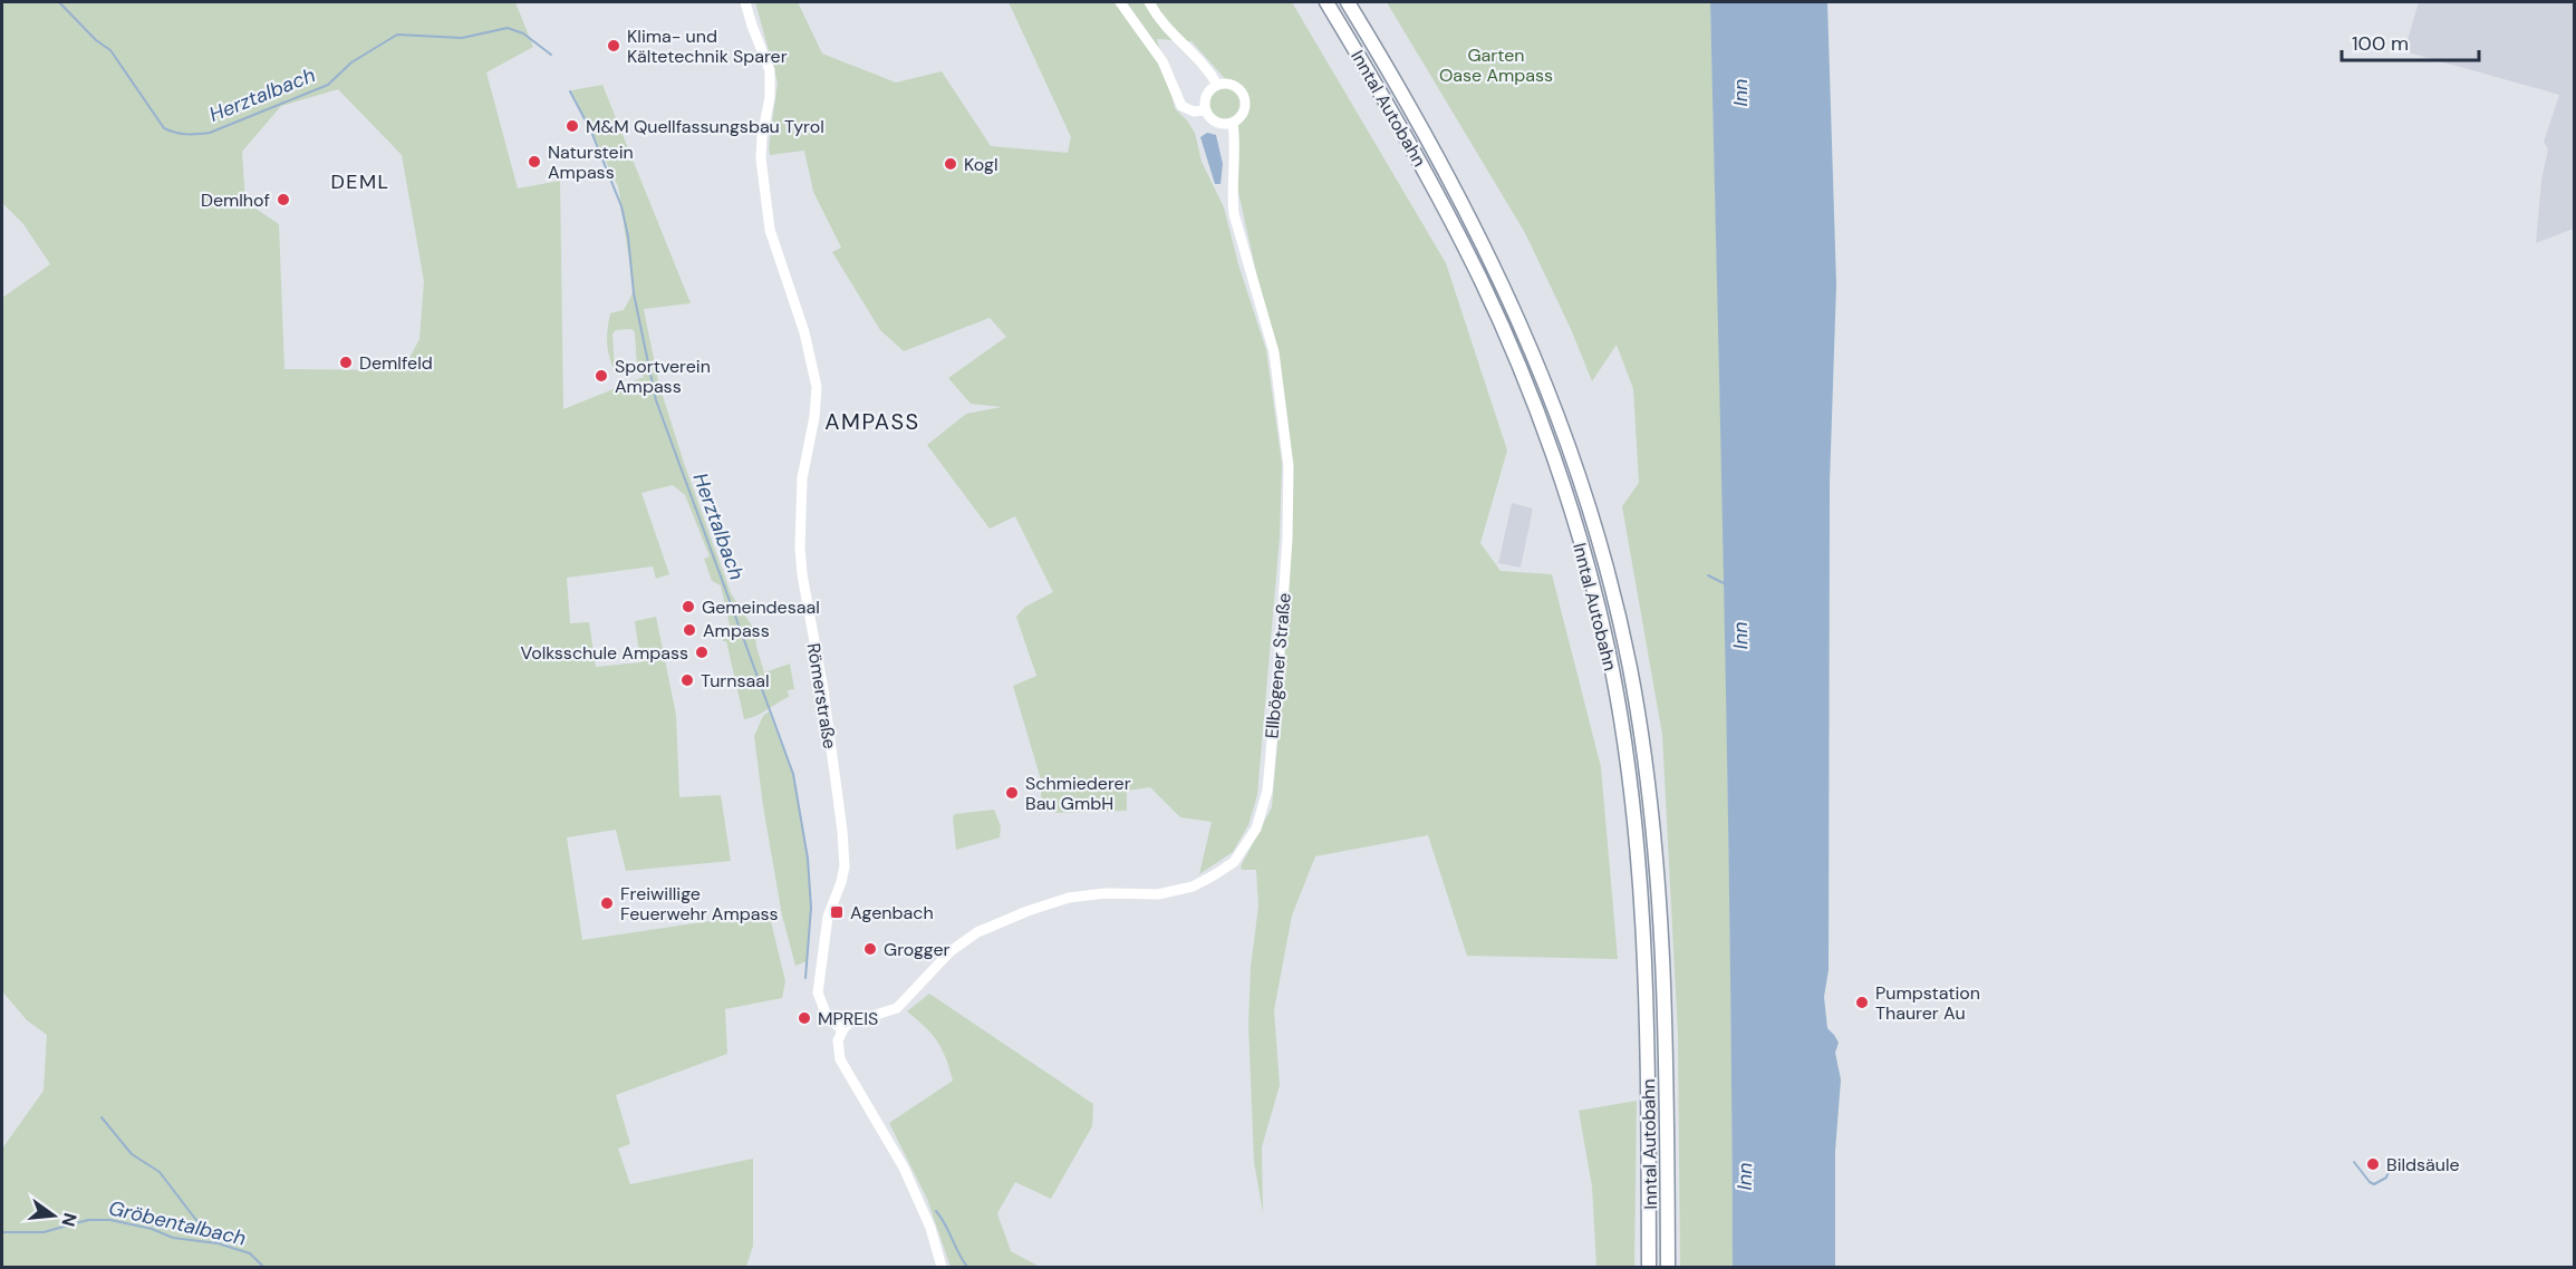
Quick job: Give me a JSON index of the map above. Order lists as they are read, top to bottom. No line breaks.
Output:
{"streets":{"highway":["Inntal Autobahn"],"main road":["Ellbögener Straße","Römerstraße"]},"crossings":[["Ellbögener Straße","Römerstraße"]],"districts":["DEML","AMPASS"],"water":["Inn","Herztalbach","Gröbentalbach"],"parks":["Garten Oase Ampass"],"places":{"other":["Klima- und Kältetechnik Sparer","M&M Quellfassungsbau Tyrol","Naturstein Ampass","Kogl","Demlhof","Demlfeld","Sportverein Ampass","Gemeindesaal","Ampass","Volksschule Ampass","Turnsaal","Schmiederer Bau GmbH","Freiwillige Feuerwehr Ampass","Grogger","Pumpstation Thaurer Au","MPREIS","Bildsäule"],"transit":["Agenbach"]},"scale_bar":"100 m","north":"right"}
